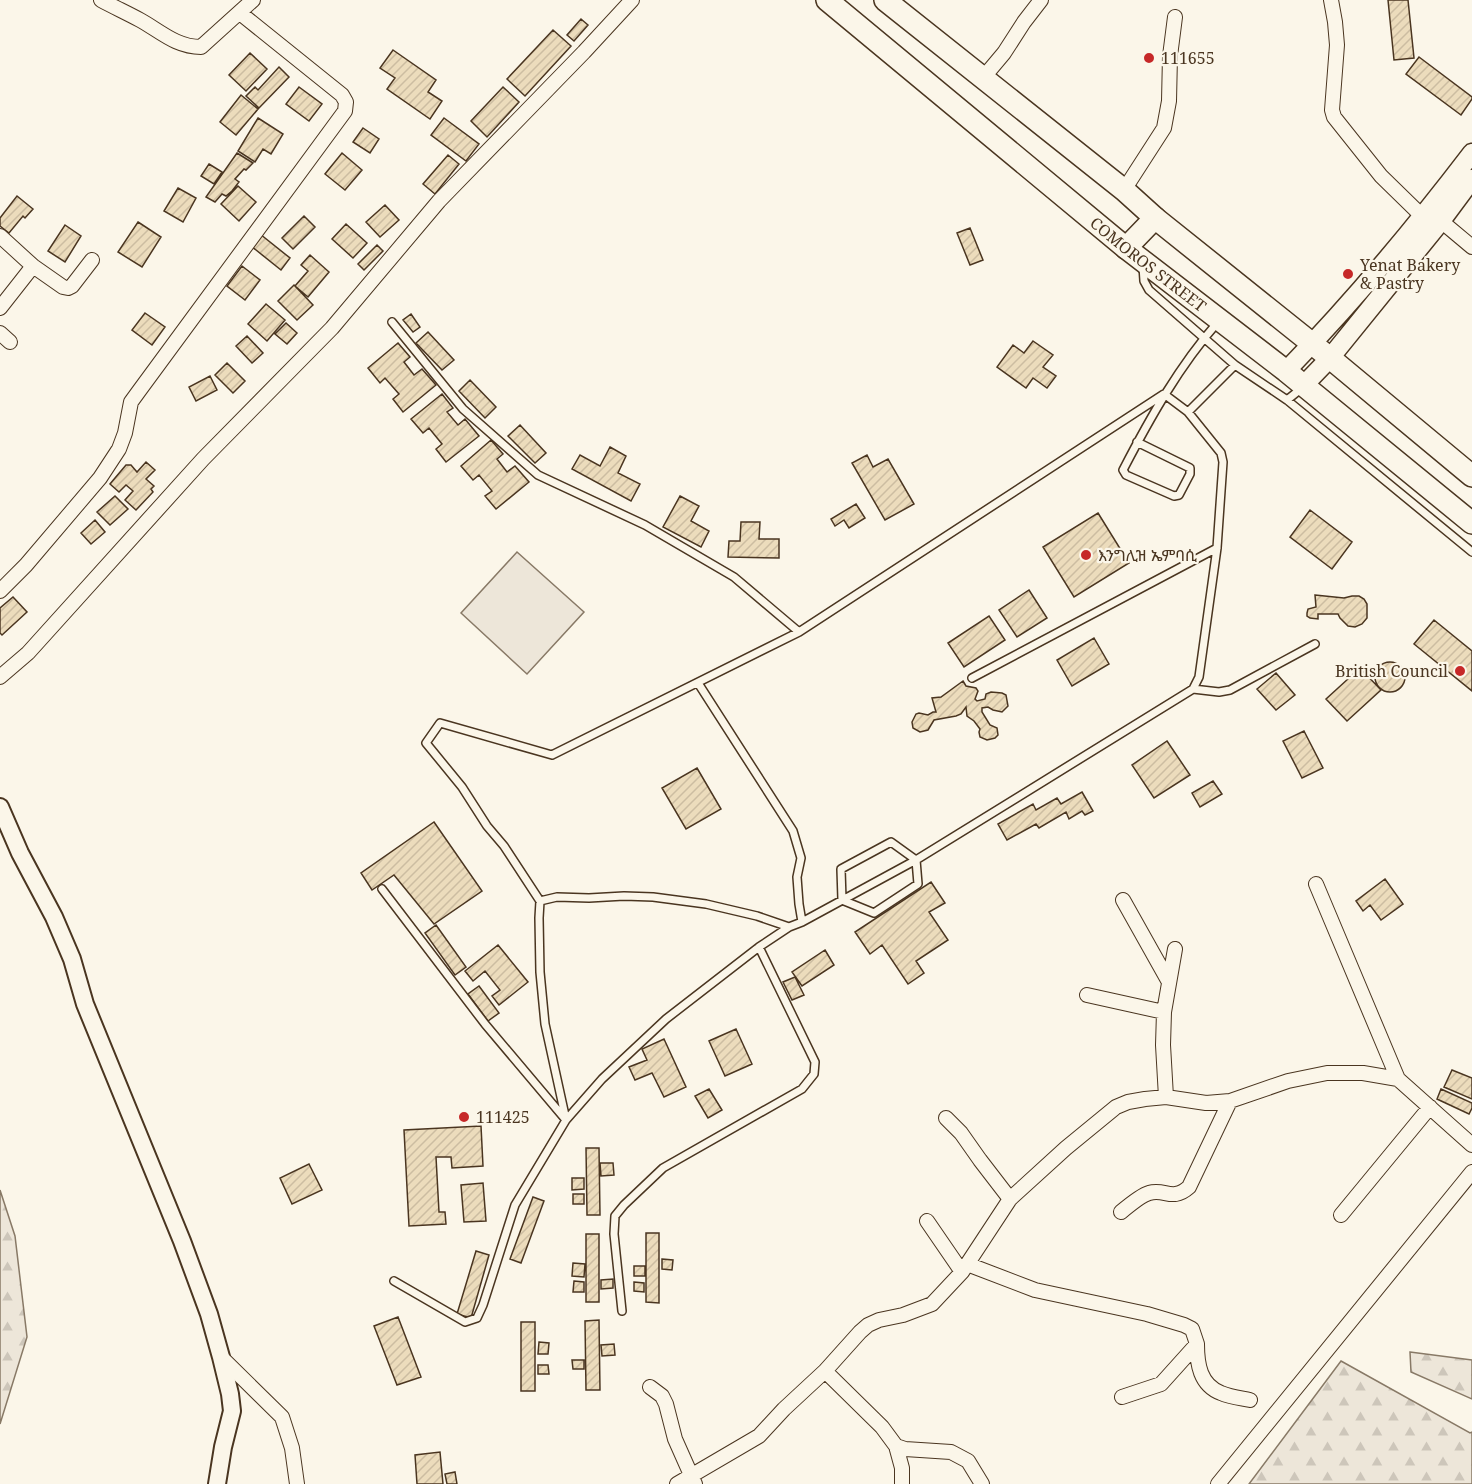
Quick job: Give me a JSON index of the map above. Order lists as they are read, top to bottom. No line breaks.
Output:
{"streets":{"main road":["COMOROS STREET"]},"places":["111655","Yenat Bakery & Pastry","እንግሊዝ ኤምባሲ","British Council","111425"]}
